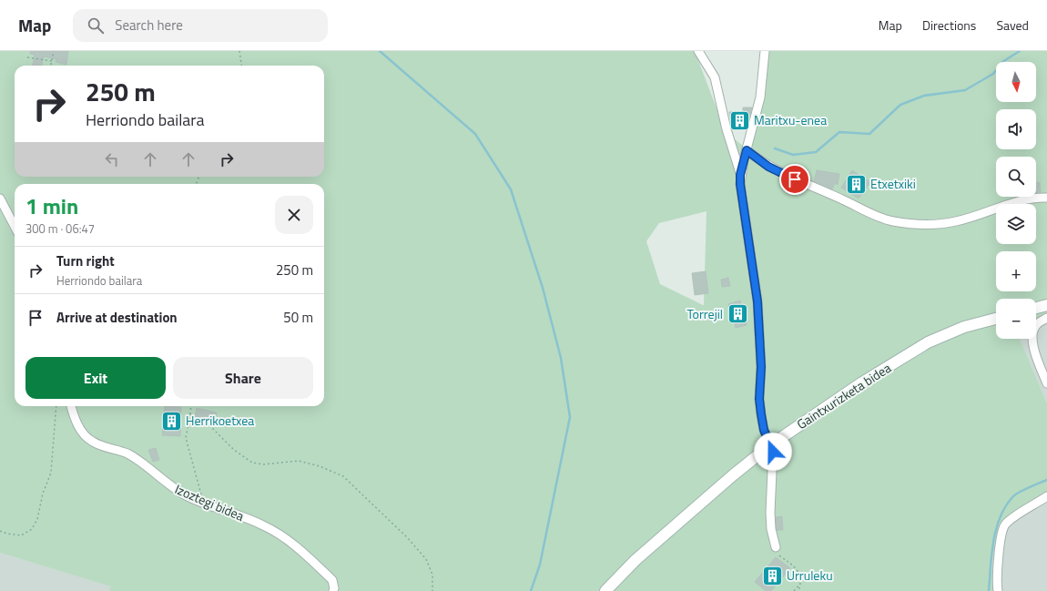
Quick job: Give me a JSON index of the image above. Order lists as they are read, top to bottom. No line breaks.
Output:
{"streets":{"main road":["Gaintxurizketa bidea"],"street":["Izoztegi bidea"]},"places":{"building":["Maritxu-enea","Etxetxiki","Torrejil","Herrikoetxea","Urruleku"]},"north":"bottom","page":{"header":"Map","search":"Search here","nav":["Map","Directions","Saved"],"map_buttons":["+","−"],"turn":["250 m","Herriondo bailara"],"heading":["1 min","300 m · 06:47"],"list":[{"name":"Turn right","note":"Herriondo bailara","value":"250 m"},{"name":"Arrive at destination","value":"50 m"}],"buttons":["Exit","Share"]}}
